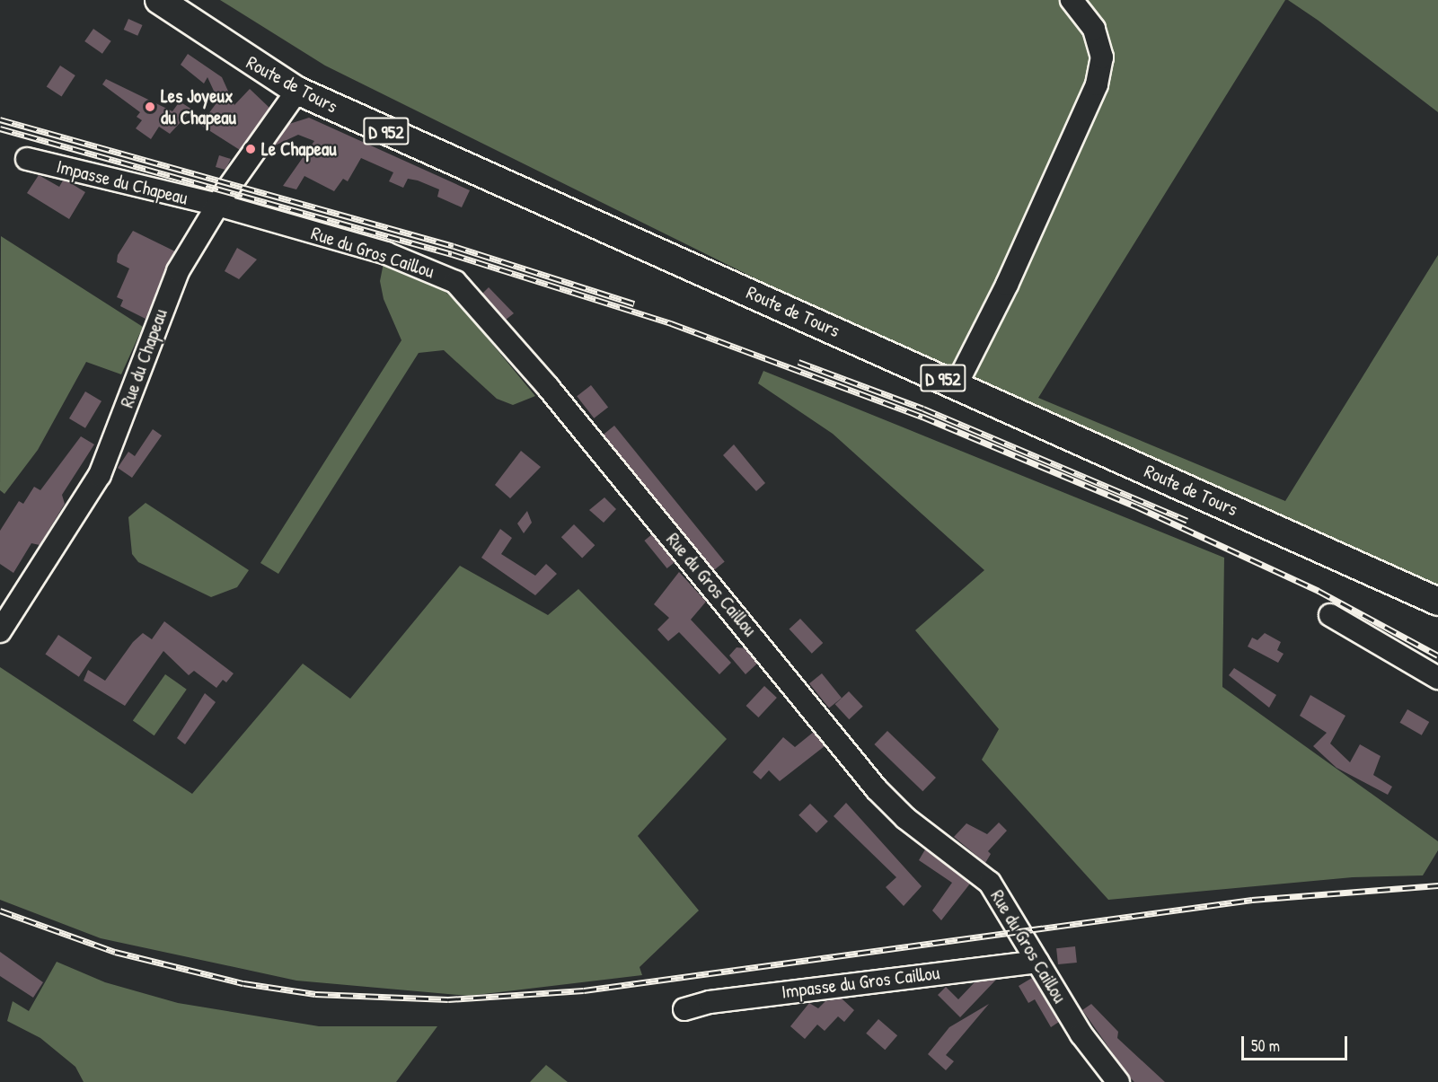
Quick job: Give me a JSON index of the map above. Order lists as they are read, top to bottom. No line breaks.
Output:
{"streets":{"main road":["Route de Tours","D 952"],"street":["Impasse du Chapeau","Rue du Gros Caillou","Rue du Chapeau","Impasse du Gros Caillou"]},"crossings":[["Route de Tours","Rue du Chapeau"],["Impasse du Chapeau","Rue du Gros Caillou"],["Impasse du Chapeau","Rue du Chapeau"],["Rue du Gros Caillou","Rue du Chapeau"],["Rue du Gros Caillou","Impasse du Gros Caillou"]],"places":["Les Joyeux du Chapeau","Le Chapeau"],"scale_bar":"50 m"}
